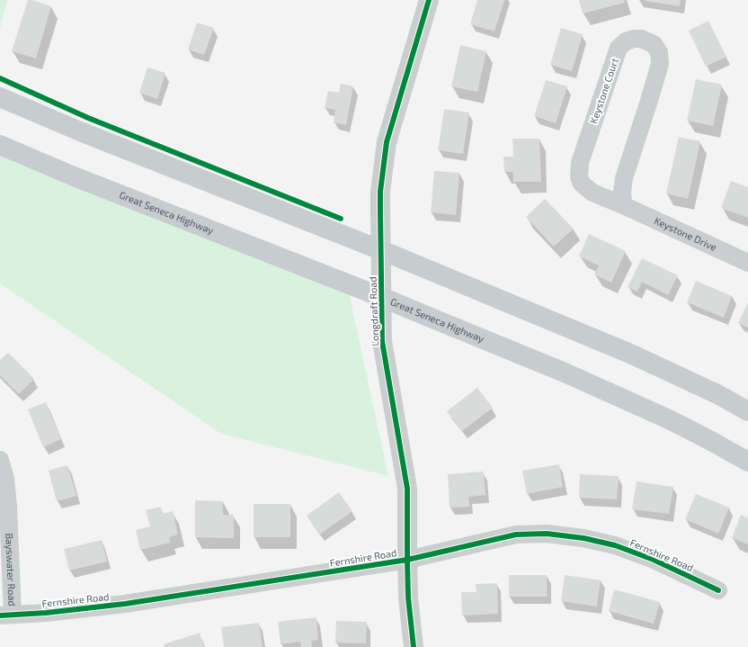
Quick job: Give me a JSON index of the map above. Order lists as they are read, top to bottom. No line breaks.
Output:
{"streets":{"main road":["Great Seneca Highway"],"street":["Keystone Court","Keystone Drive","Longdraft Road","Fernshire Road","Bayswater Road"]},"crossings":[["Keystone Court","Keystone Drive"],["Great Seneca Highway","Longdraft Road"],["Longdraft Road","Fernshire Road"],["Fernshire Road","Bayswater Road"]]}
